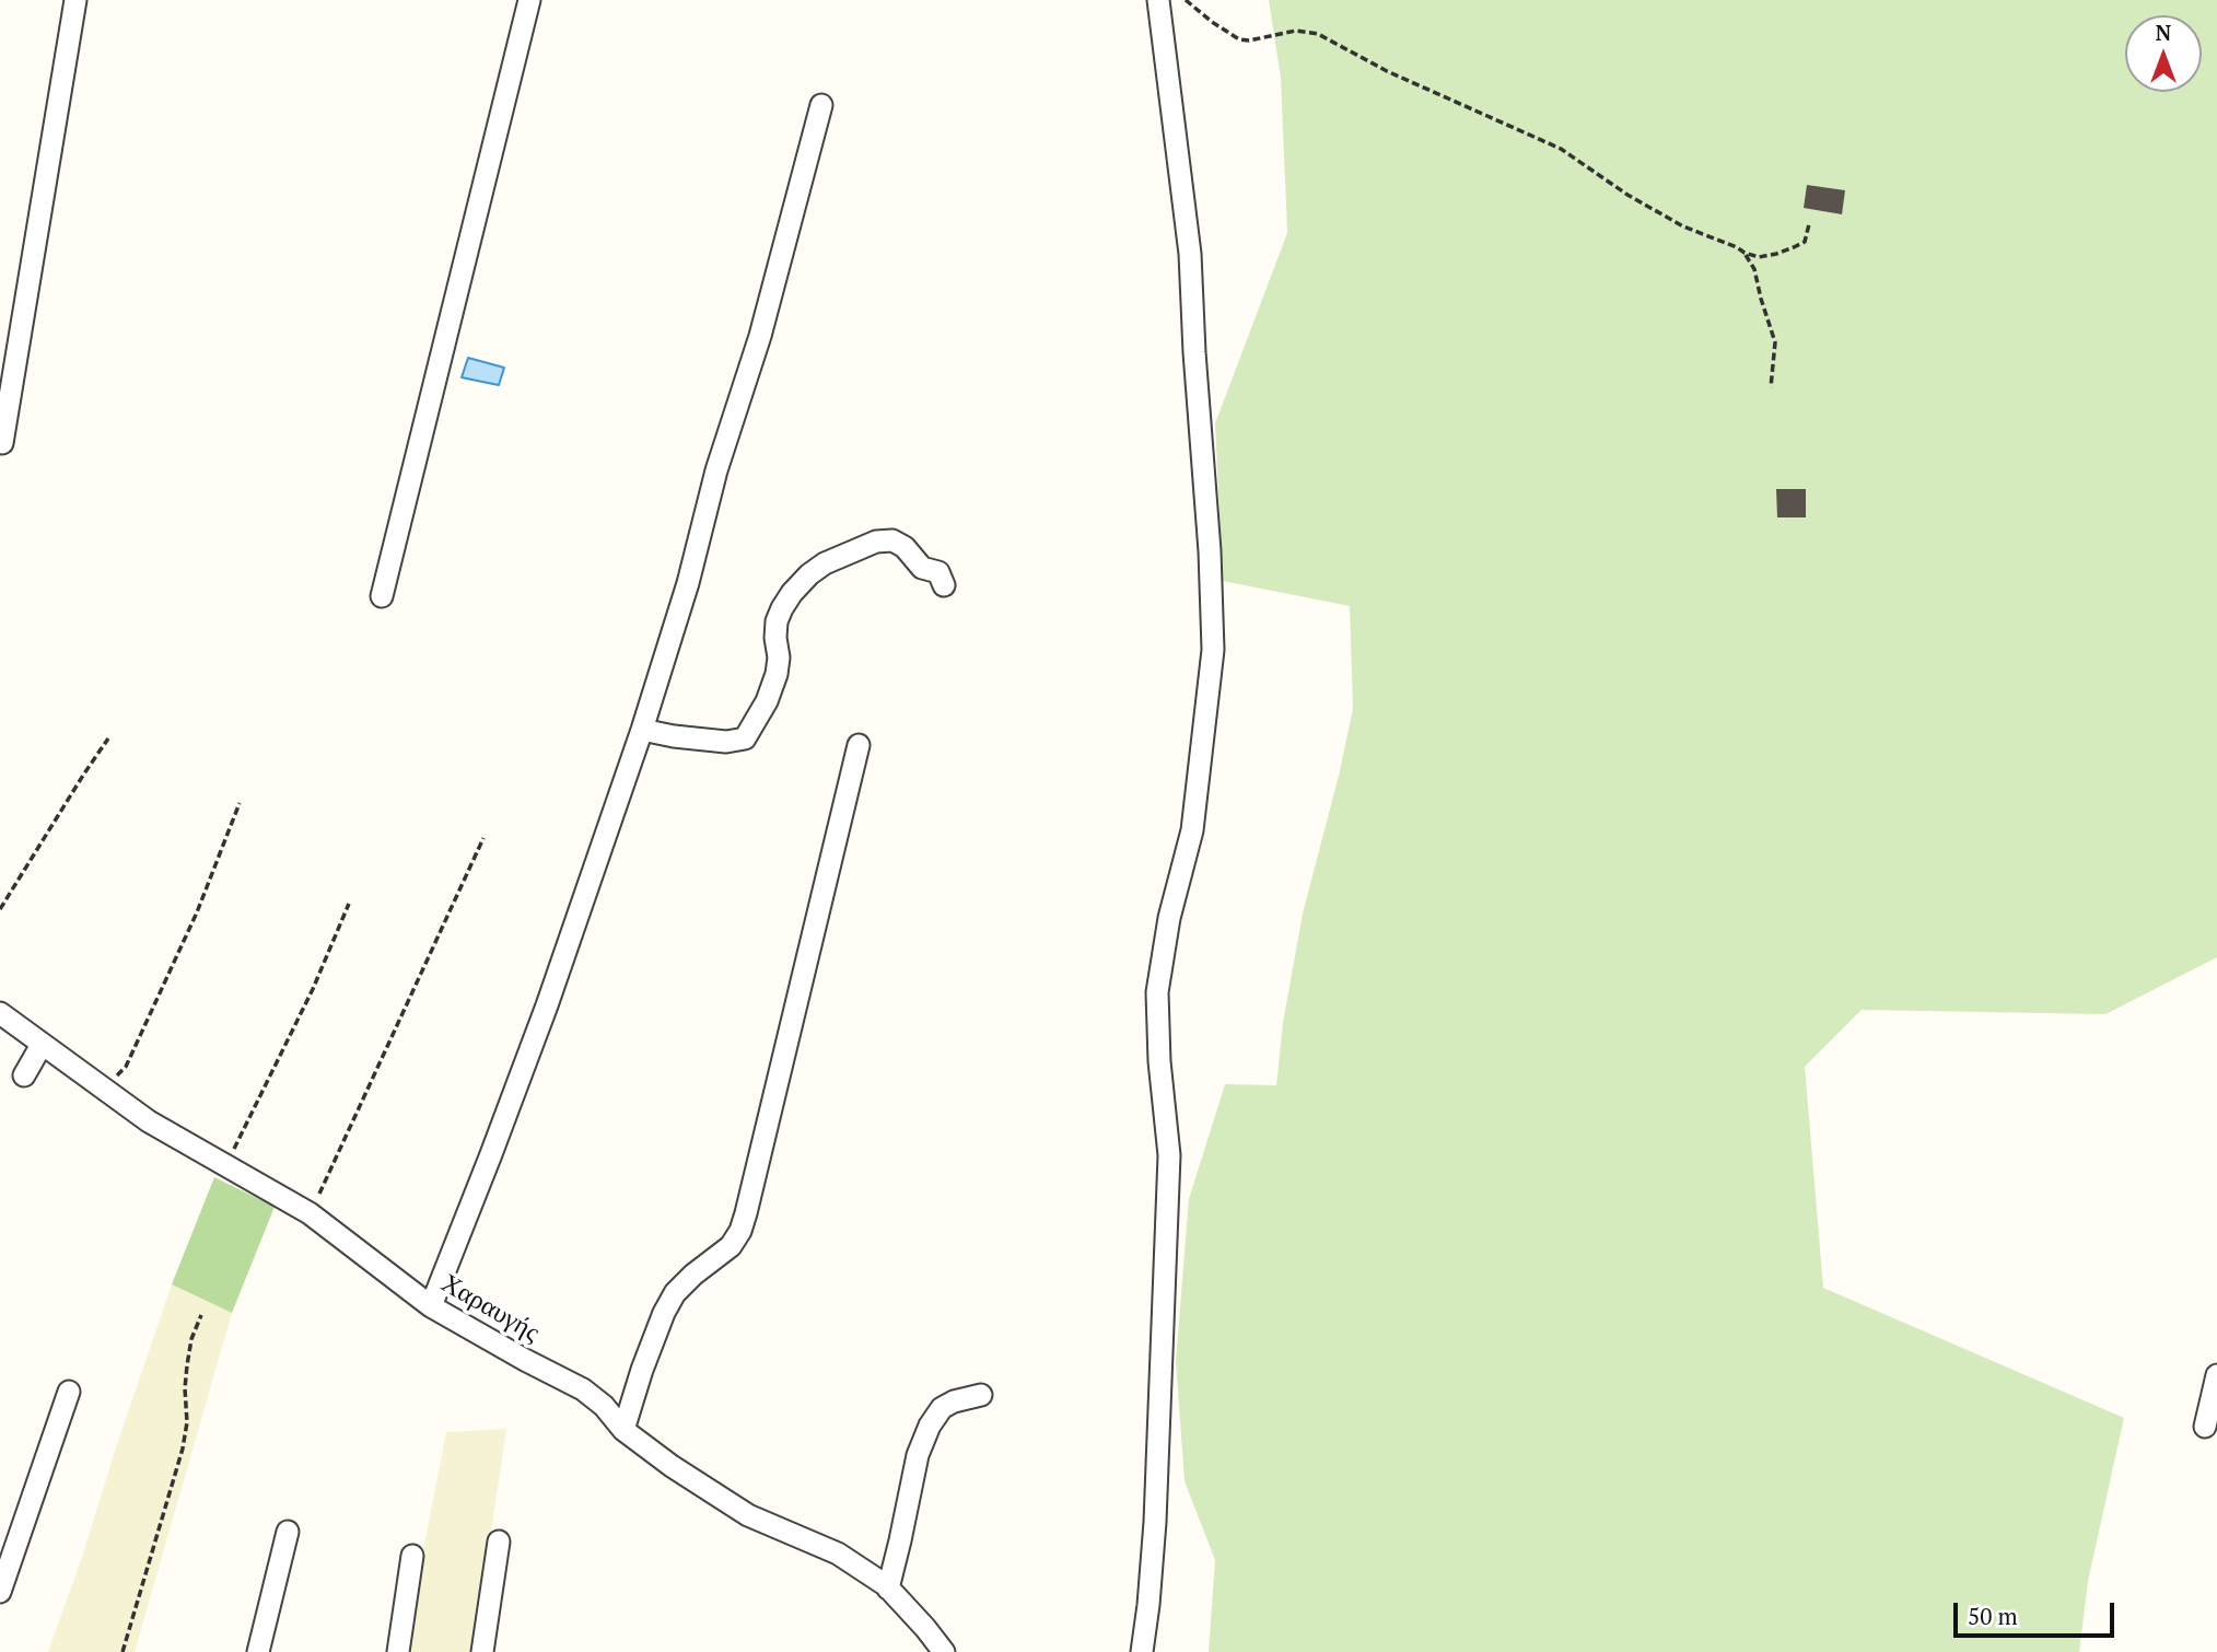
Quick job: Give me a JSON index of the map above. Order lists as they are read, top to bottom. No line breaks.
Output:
{"streets":{"street":["Χαραυγής"]},"scale_bar":"50 m","north":"top"}
